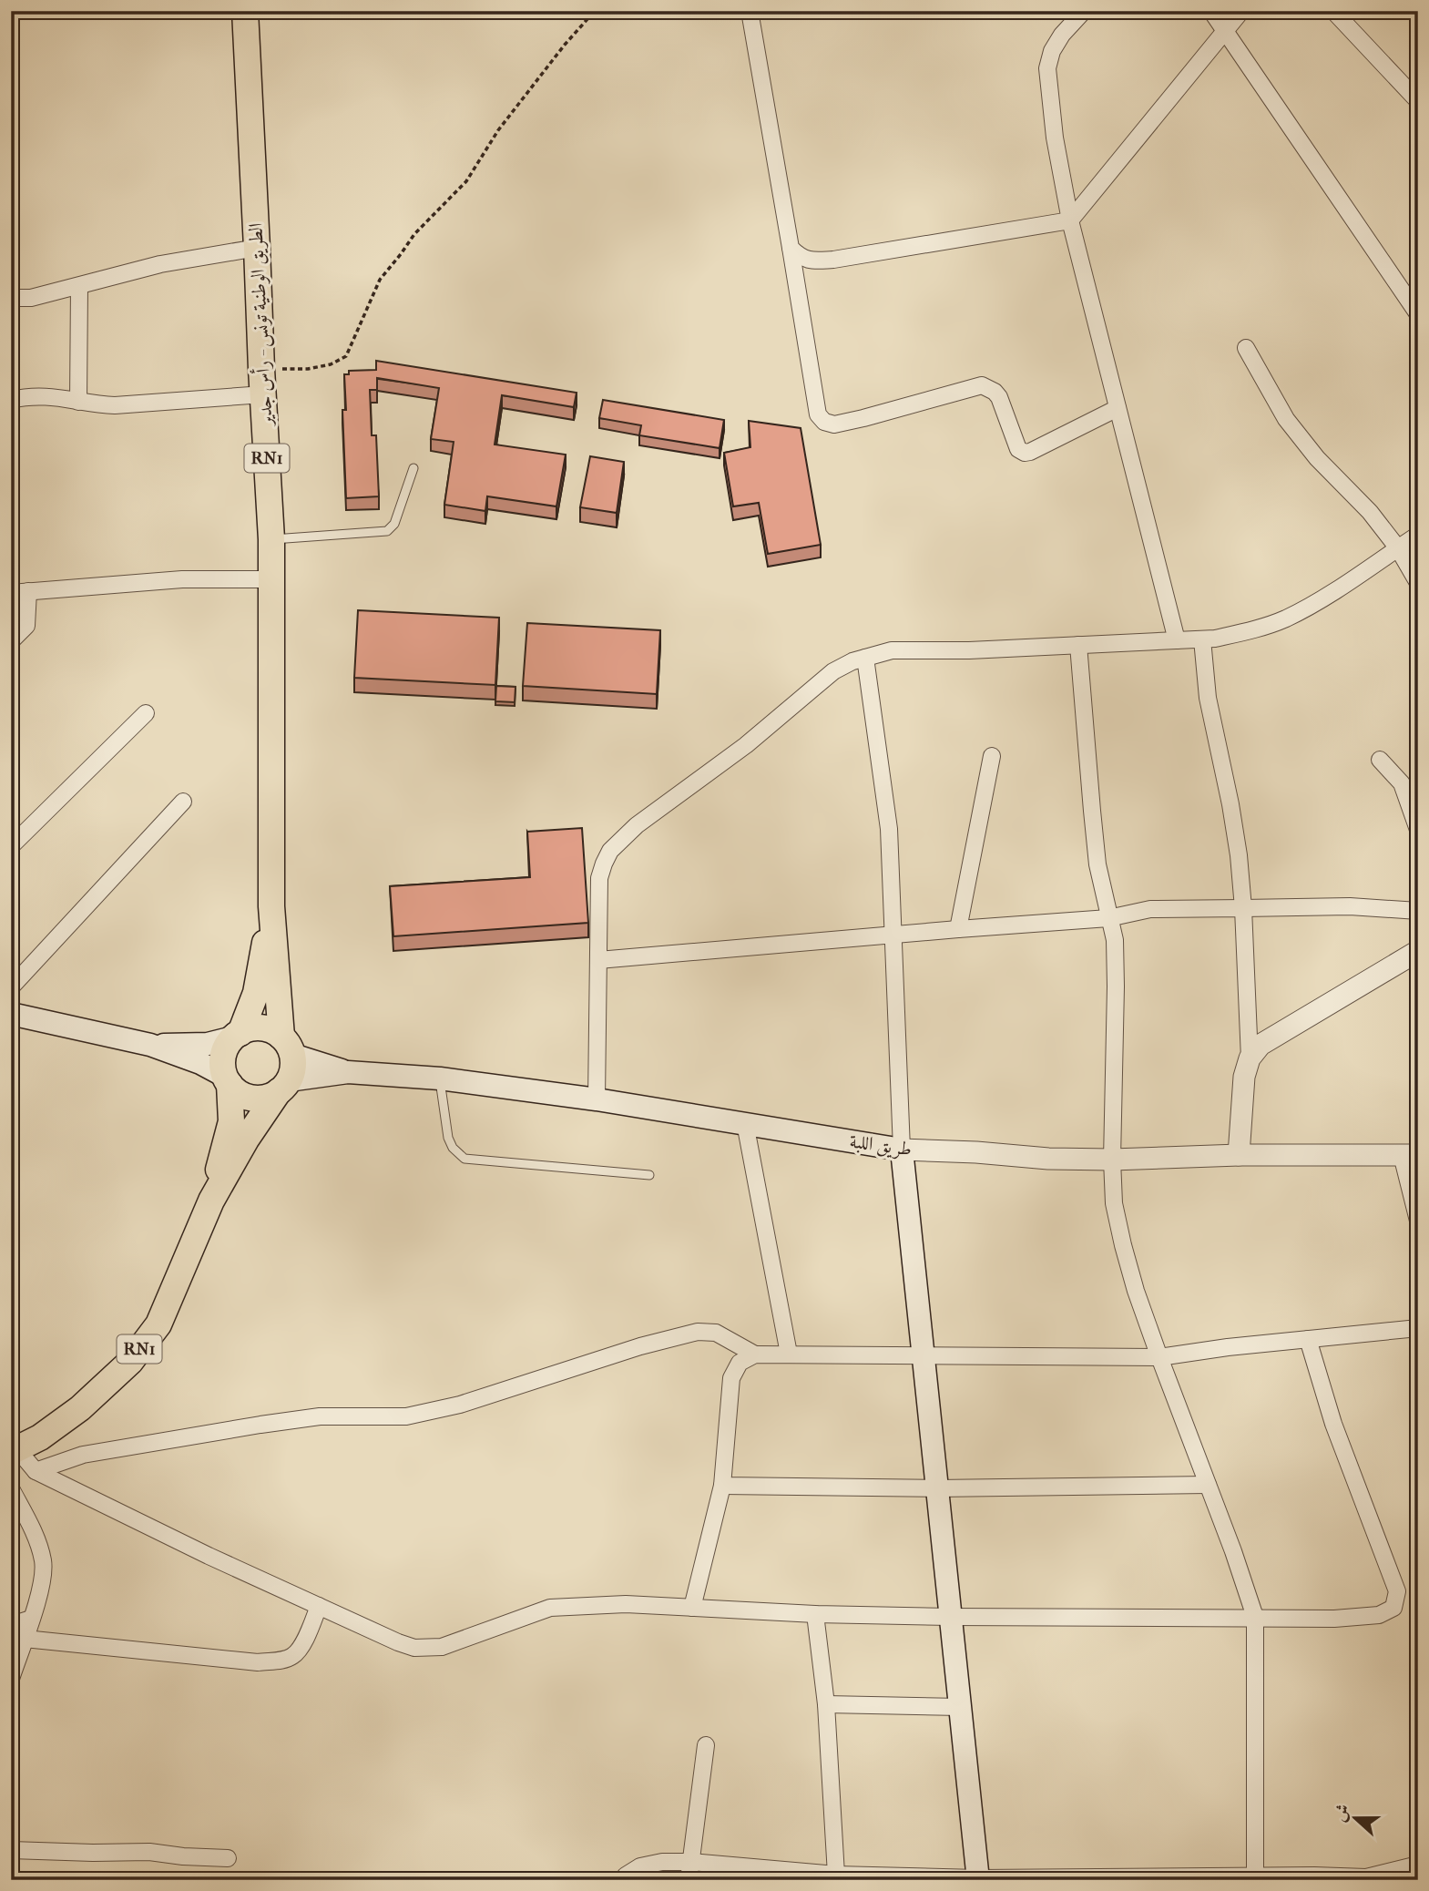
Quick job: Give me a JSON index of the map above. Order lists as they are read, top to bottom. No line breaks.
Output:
{"streets":{"main road":["الطريق الوطنية تونس - رأس جدير","RN1","طريق اللبة"]},"crossings":[["الطريق الوطنية تونس - رأس جدير","RN1"],["الطريق الوطنية تونس - رأس جدير","طريق اللبة"],["RN1","طريق اللبة"]],"north":"left"}
